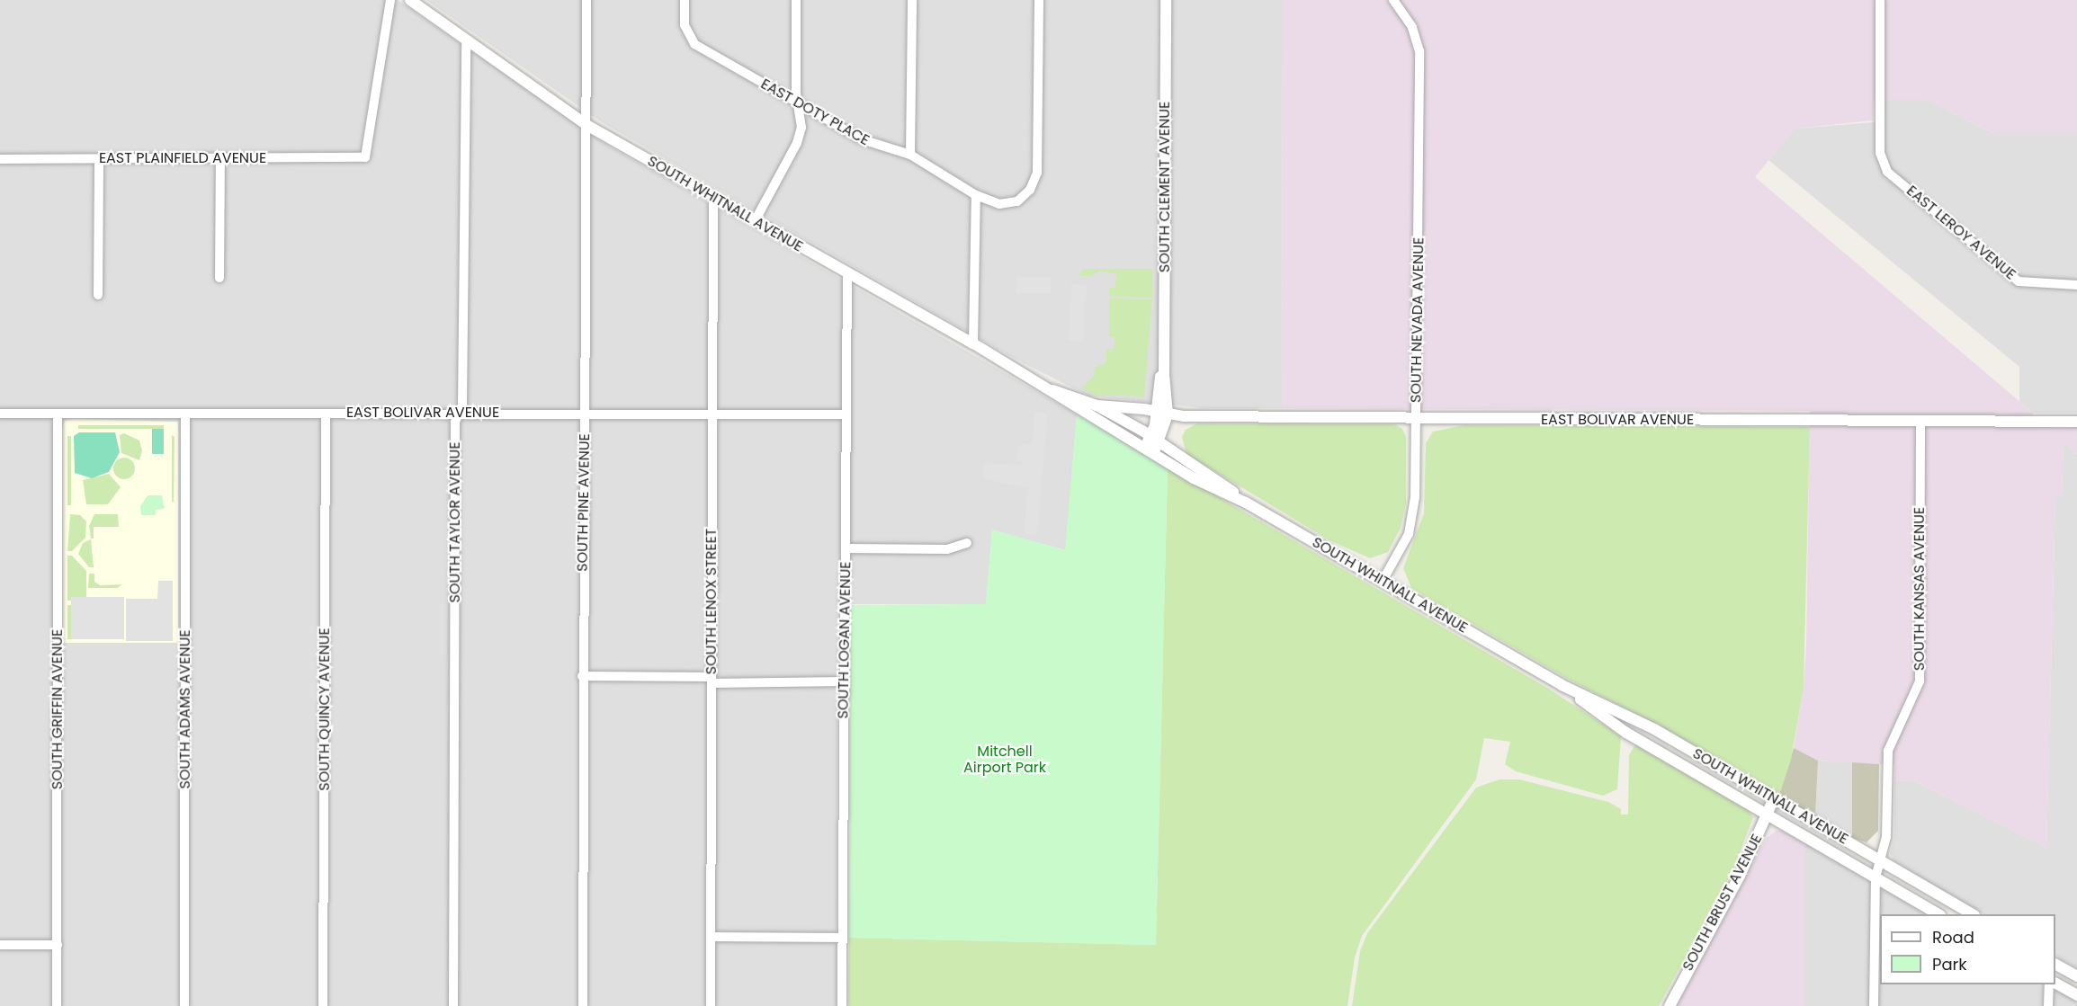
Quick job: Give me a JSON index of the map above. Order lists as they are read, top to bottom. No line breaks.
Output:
{"streets":{"street":["EAST DOTY PLACE","EAST PLAINFIELD AVENUE","SOUTH CLEMENT AVENUE","SOUTH WHITNALL AVENUE","EAST LEROY AVENUE","SOUTH NEVADA AVENUE","EAST BOLIVAR AVENUE","SOUTH PINE AVENUE","SOUTH TAYLOR AVENUE","SOUTH KANSAS AVENUE","SOUTH LENOX STREET","SOUTH LOGAN AVENUE","SOUTH GRIFFIN AVENUE","SOUTH ADAMS AVENUE","SOUTH QUINCY AVENUE","SOUTH BRUST AVENUE"]},"crossings":[["SOUTH CLEMENT AVENUE","SOUTH WHITNALL AVENUE"],["SOUTH CLEMENT AVENUE","EAST BOLIVAR AVENUE"],["SOUTH WHITNALL AVENUE","SOUTH NEVADA AVENUE"],["SOUTH WHITNALL AVENUE","EAST BOLIVAR AVENUE"],["SOUTH WHITNALL AVENUE","SOUTH PINE AVENUE"],["SOUTH WHITNALL AVENUE","SOUTH TAYLOR AVENUE"],["SOUTH WHITNALL AVENUE","SOUTH KANSAS AVENUE"],["SOUTH WHITNALL AVENUE","SOUTH LENOX STREET"],["SOUTH WHITNALL AVENUE","SOUTH LOGAN AVENUE"],["SOUTH WHITNALL AVENUE","SOUTH BRUST AVENUE"],["SOUTH NEVADA AVENUE","EAST BOLIVAR AVENUE"],["EAST BOLIVAR AVENUE","SOUTH PINE AVENUE"],["EAST BOLIVAR AVENUE","SOUTH TAYLOR AVENUE"],["EAST BOLIVAR AVENUE","SOUTH KANSAS AVENUE"],["EAST BOLIVAR AVENUE","SOUTH LENOX STREET"],["EAST BOLIVAR AVENUE","SOUTH LOGAN AVENUE"],["EAST BOLIVAR AVENUE","SOUTH GRIFFIN AVENUE"],["EAST BOLIVAR AVENUE","SOUTH ADAMS AVENUE"],["EAST BOLIVAR AVENUE","SOUTH QUINCY AVENUE"]],"parks":["Mitchell Airport Park"],"legend":["Road","Park"]}
